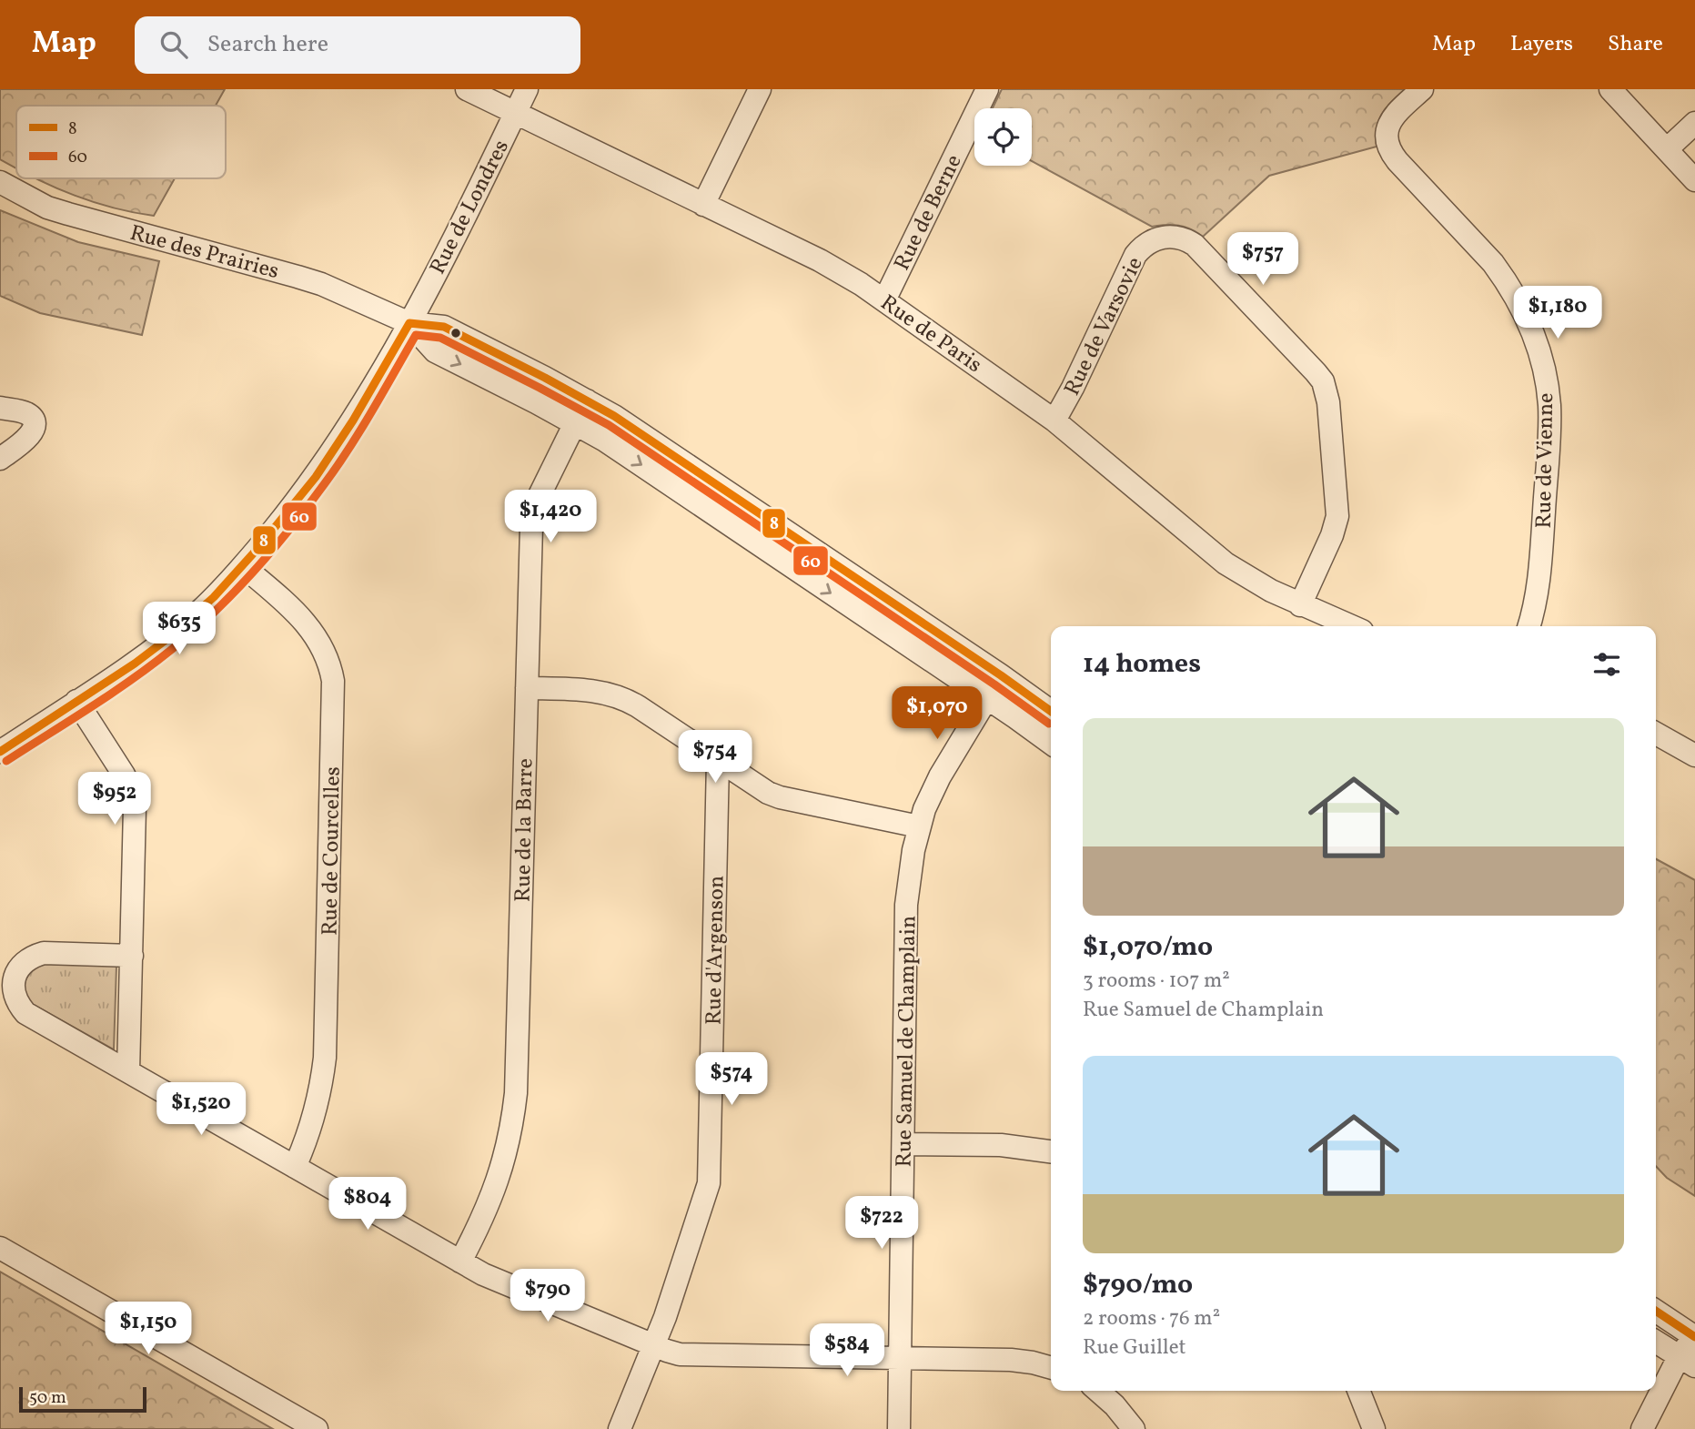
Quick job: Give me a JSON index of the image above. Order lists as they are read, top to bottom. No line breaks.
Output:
{"streets":{"street":["Rue de Londres","Rue de Berne","Rue des Prairies","Rue de Varsovie","Rue de Paris","Rue de Vienne","Rue de la Barre","Rue de Courcelles","Rue d'Argenson","Rue Samuel de Champlain"]},"crossings":[["Rue de Londres","Rue des Prairies"],["Rue de Londres","Rue de Paris"],["Rue de Londres","Rue de Courcelles"],["Rue de Berne","Rue de Paris"],["Rue des Prairies","Rue de la Barre"],["Rue des Prairies","Rue Samuel de Champlain"],["Rue de Varsovie","Rue de Paris"]],"lines":["transit line 8","transit line 60"],"legend":["8","60"],"scale_bar":"50 m","page":{"header":"Map","search":"Search here","nav":["Map","Layers","Share"],"price":["$757","$1,180","$1,420","$635","$1,070","$754","$952","$574","$1,520","$804","$722","$790","$1,150","$584"],"heading":"14 homes","list":[{"name":"$1,070/mo","note":"3 rooms · 107 m² · Rue Samuel de Champlain"},{"name":"$790/mo","note":"2 rooms · 76 m² · Rue Guillet"}],"scale":"50 m"}}
